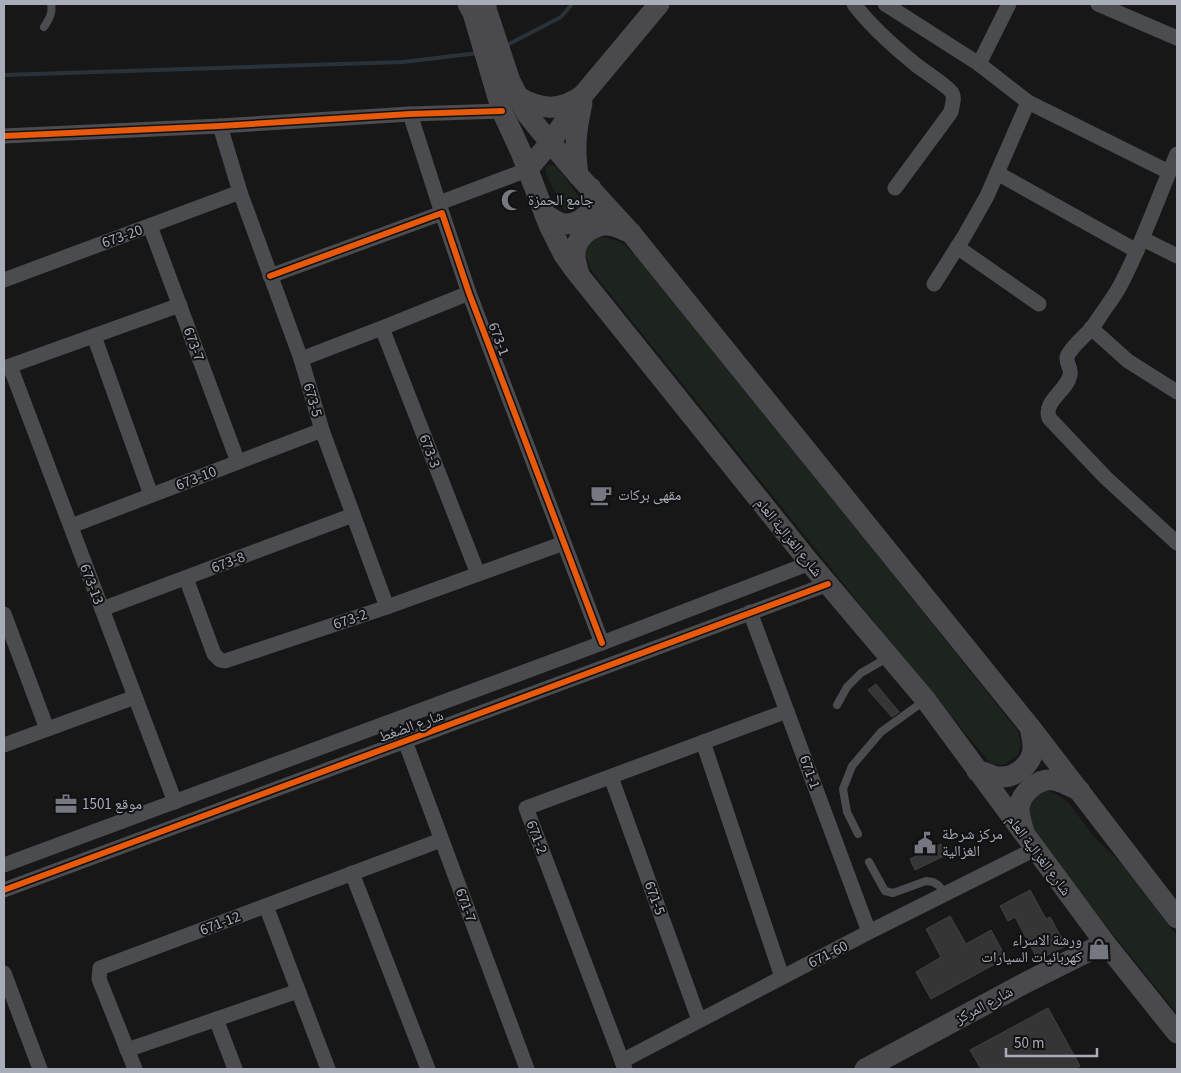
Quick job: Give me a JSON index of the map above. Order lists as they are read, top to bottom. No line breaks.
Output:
{"streets":{"main road":["شارع الغزالية العام","شارع المركز"],"street":["673-20","673-1","673-7","673-5","673-3","673-10","673-8","673-13","673-2","شارع الضغط","671-1","671-2","671-5","671-7","671-12","671-60"]},"crossings":[["673-20","673-7"],["673-20","673-5"],["673-1","673-2"],["673-1","شارع الضغط"],["673-7","673-10"],["673-5","673-10"],["673-5","673-8"],["673-5","673-2"],["673-3","673-2"],["673-10","673-13"],["شارع الغزالية العام","شارع الضغط"],["شارع الغزالية العام","671-60"],["شارع الغزالية العام","شارع المركز"],["673-8","673-13"],["673-8","673-2"],["673-13","شارع الضغط"],["شارع الضغط","671-1"],["شارع الضغط","671-7"],["671-1","671-2"],["671-1","671-60"],["671-2","671-5"],["671-2","671-60"],["671-5","671-60"],["671-7","671-12"]],"places":{"mosque":["جامع الحمزة"],"cafe":["مقهى بركات"],"office":["موقع 1501"],"public building":["مركز شرطة الغزالية"],"shop":["ورشة الاسراء كهربائيات السيارات"]},"scale_bar":"50 m"}
